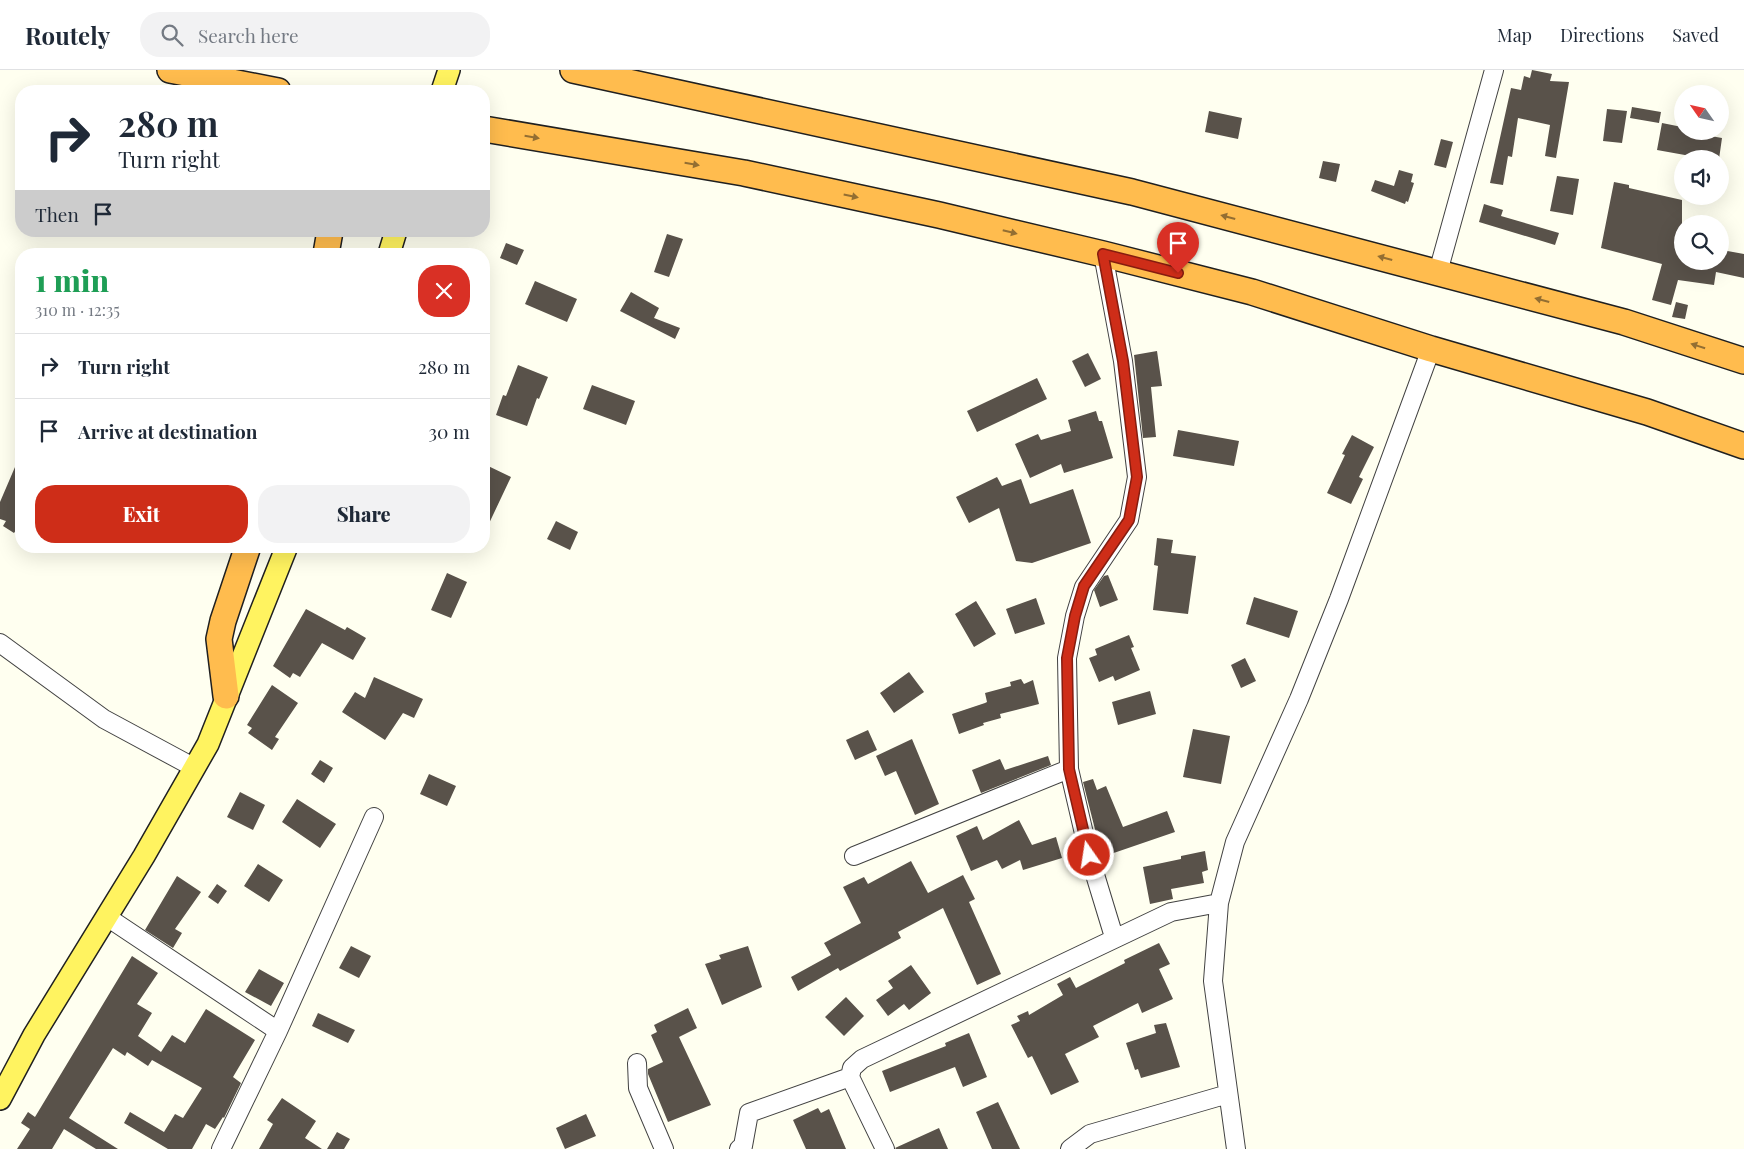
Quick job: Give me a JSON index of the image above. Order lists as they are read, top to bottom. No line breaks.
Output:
{"north":"top left","page":{"header":"Routely","search":"Search here","nav":["Map","Directions","Saved"],"turn":["280 m","Turn right"],"then":"Then","heading":["1 min","310 m · 12:35"],"list":[{"name":"Turn right","value":"280 m"},{"name":"Arrive at destination","value":"30 m"}],"buttons":["Exit","Share"]}}
